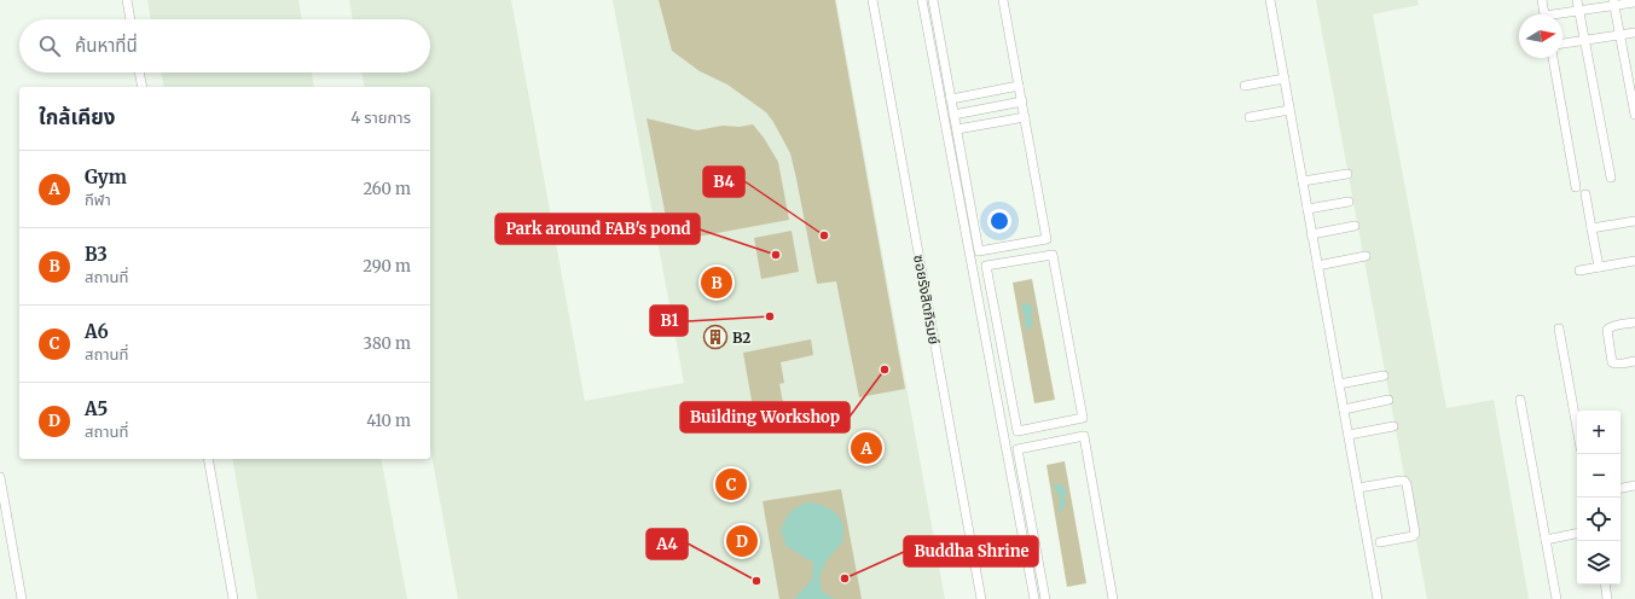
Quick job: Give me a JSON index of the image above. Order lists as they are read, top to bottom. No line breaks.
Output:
{"streets":{"street":["ซอยรังสิตภิรมย์"]},"places":{"other":["B4","Park around FAB's pond","B1","Building Workshop","Buddha Shrine","A4"],"building":["B2"]},"north":"right","page":{"search":"ค้นหาที่นี่","heading":["ใกล้เคียง","4 รายการ"],"list":[{"mark":"A","name":"Gym","note":"กีฬา","value":"260 m"},{"mark":"B","name":"B3","note":"สถานที่","value":"290 m"},{"mark":"C","name":"A6","note":"สถานที่","value":"380 m"},{"mark":"D","name":"A5","note":"สถานที่","value":"410 m"}],"pins":["B","A","C","D"],"map_buttons":["+","−"]}}
